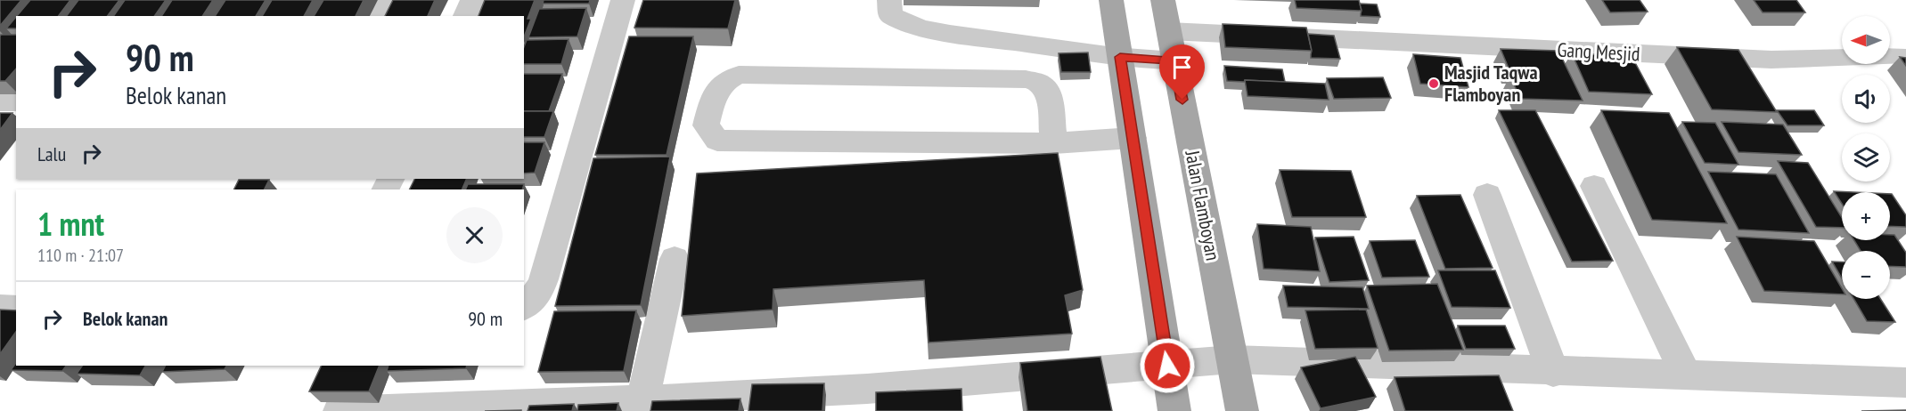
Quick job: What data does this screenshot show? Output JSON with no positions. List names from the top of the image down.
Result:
{
  "streets": {
    "main road": ["Jalan Flamboyan"],
    "street": ["Gang Mesjid"]
  },
  "crossings": [
    ["Gang Mesjid", "Jalan Flamboyan"]
  ],
  "places": ["Masjid Taqwa Flamboyan"],
  "north": "left",
  "page": {
    "map_buttons": ["+", "−"],
    "turn": ["90 m", "Belok kanan"],
    "then": "Lalu",
    "heading": ["1 mnt", "110 m · 21:07"],
    "list": [
      {
        "name": "Belok kanan",
        "value": "90 m"
      }
    ]
  }
}
